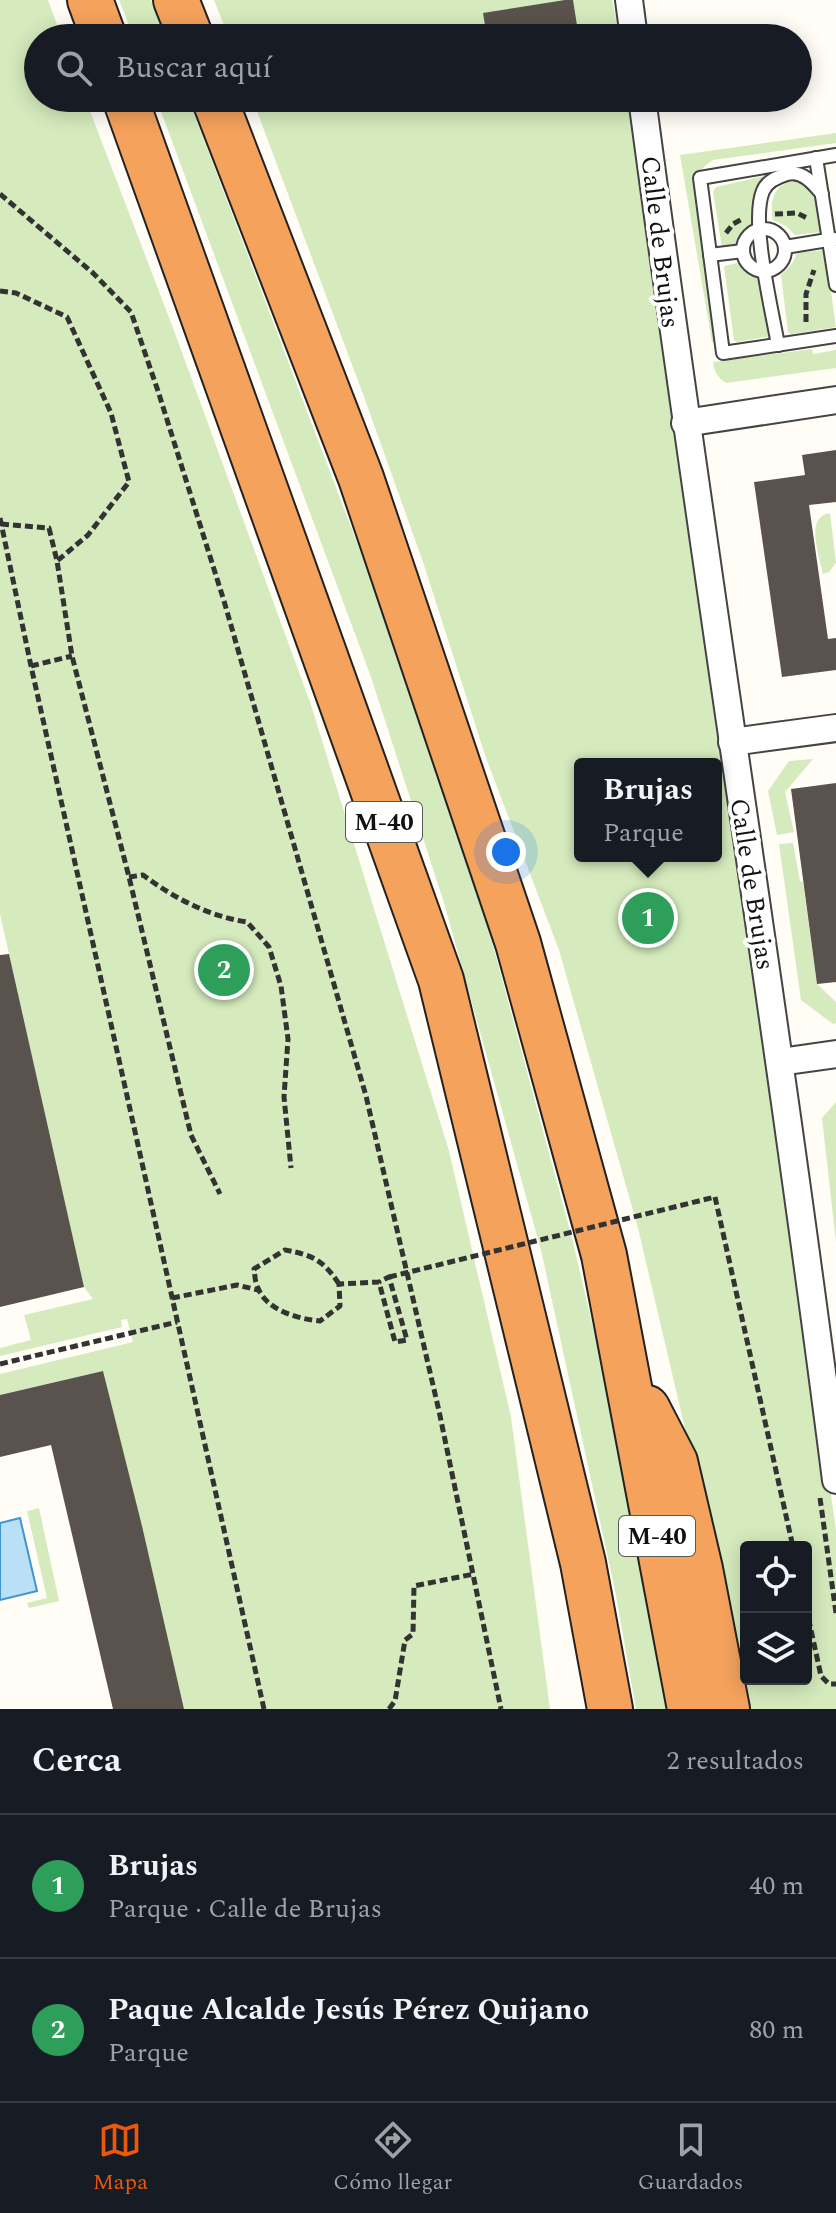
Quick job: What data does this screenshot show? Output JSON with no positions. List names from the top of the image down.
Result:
{
  "streets": {
    "highway": ["M-40"],
    "street": ["Calle de Brujas"]
  },
  "page": {
    "search": "Buscar aquí",
    "popup": ["Brujas", "Parque"],
    "pins": ["1", "2"],
    "heading": ["Cerca", "2 resultados"],
    "list": [
      {
        "mark": "1",
        "name": "Brujas",
        "note": "Parque · Calle de Brujas",
        "value": "40 m"
      },
      {
        "mark": "2",
        "name": "Paque Alcalde Jesús Pérez Quijano",
        "note": "Parque",
        "value": "80 m"
      }
    ],
    "nav": ["Mapa", "Cómo llegar", "Guardados"]
  }
}
